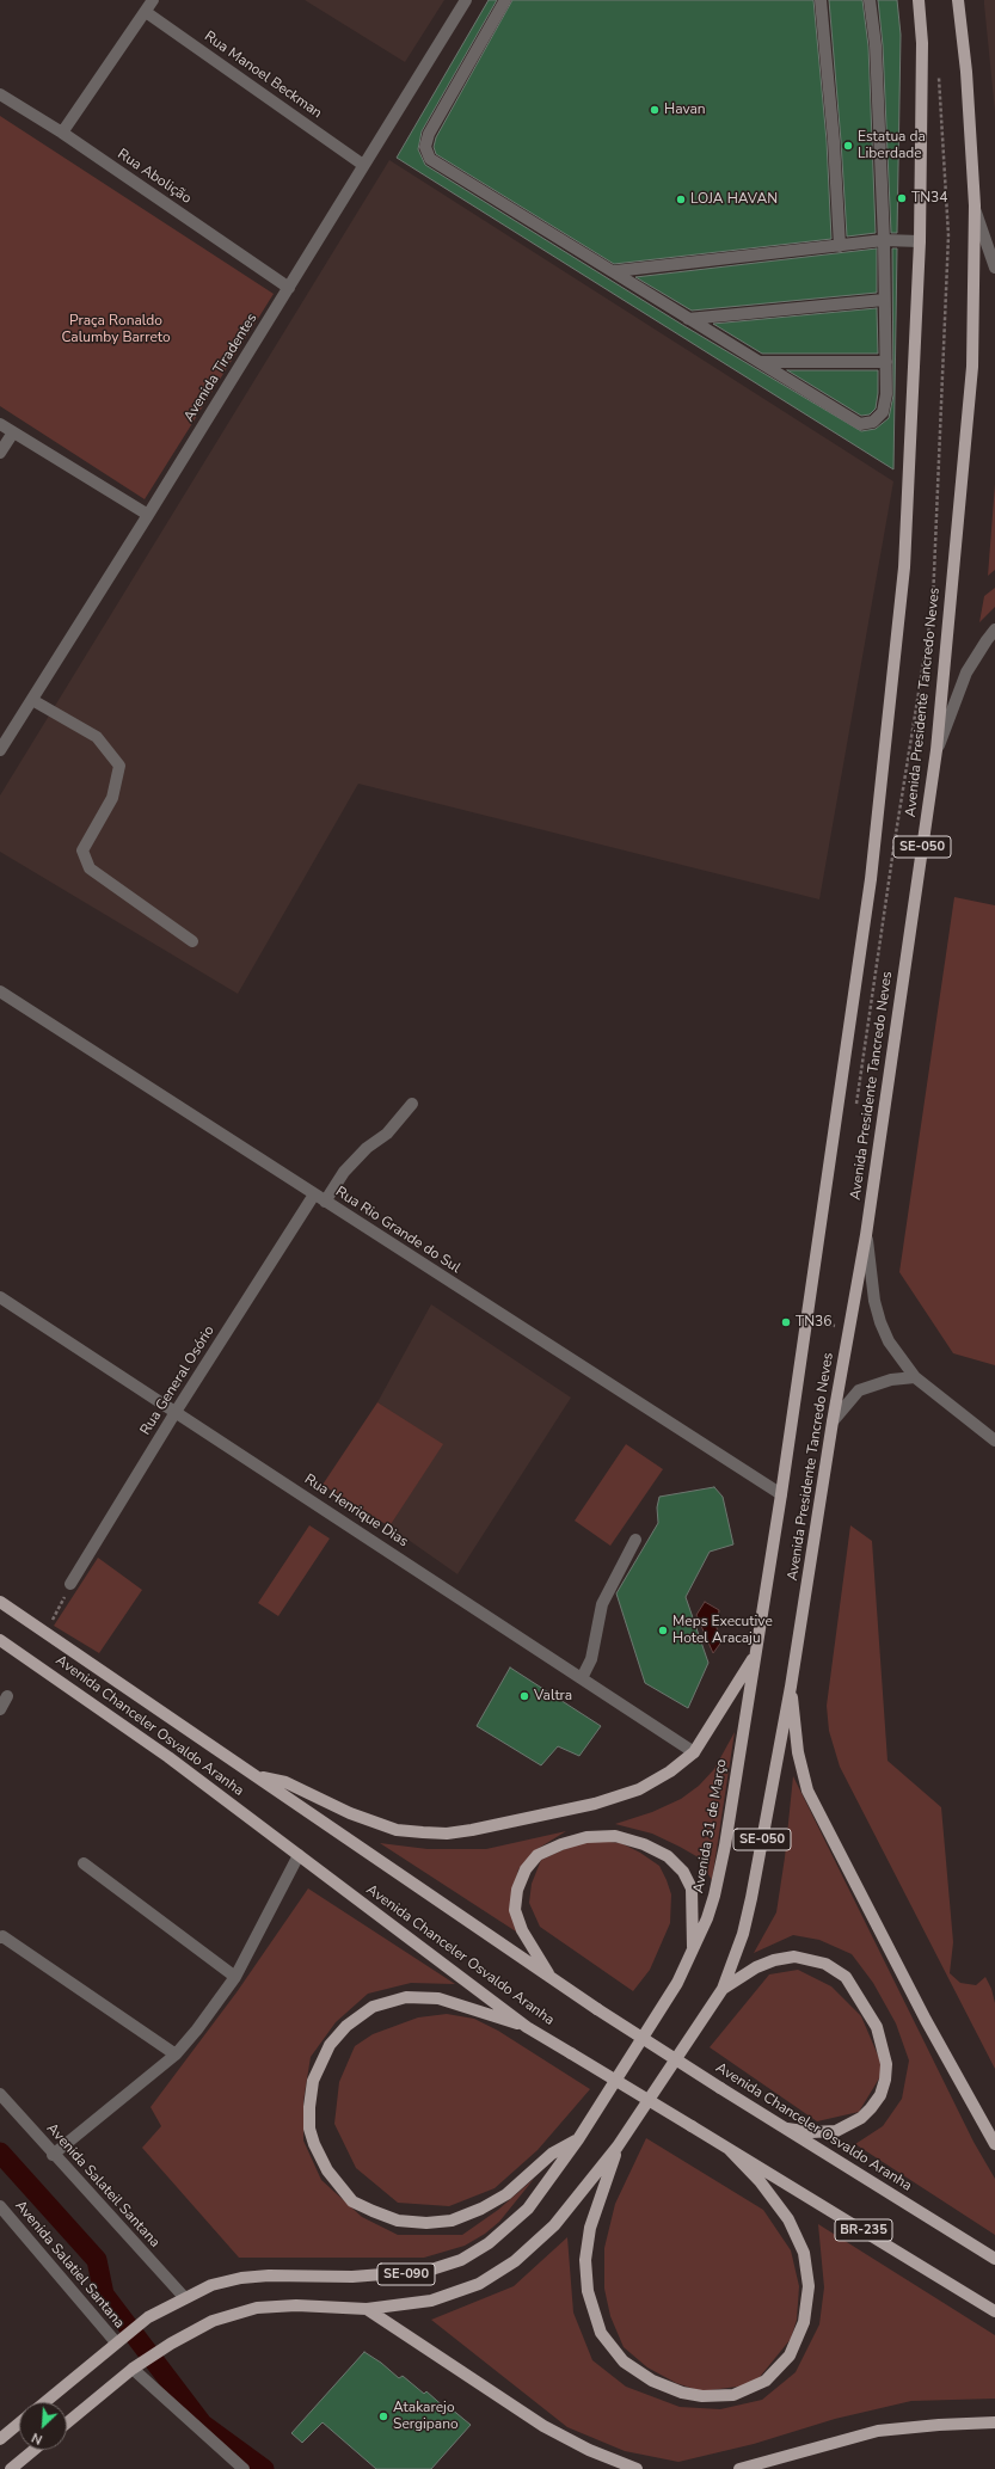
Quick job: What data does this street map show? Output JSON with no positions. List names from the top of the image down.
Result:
{
  "streets": {
    "main road": [
      "Avenida Presidente Tancredo Neves",
      "SE-050",
      "Avenida Chanceler Osvaldo Aranha",
      "Avenida 31 de Março",
      "BR-235",
      "SE-090"
    ],
    "street": [
      "Rua Manoel Beckman",
      "Rua Abolição",
      "Avenida Tiradentes",
      "Rua Rio Grande do Sul",
      "Rua General Osório",
      "Rua Henrique Dias",
      "Avenida Salateil Santana",
      "Avenida Salatiel Santana"
    ]
  },
  "crossings": [
    ["Rua Manoel Beckman", "Avenida Tiradentes"],
    ["Rua Abolição", "Avenida Tiradentes"],
    ["Avenida Presidente Tancredo Neves", "SE-050"],
    ["Avenida Presidente Tancredo Neves", "Rua Rio Grande do Sul"],
    ["Avenida Presidente Tancredo Neves", "Avenida 31 de Março"],
    ["SE-050", "SE-090"],
    ["Rua Rio Grande do Sul", "Rua General Osório"],
    ["Rua General Osório", "Rua Henrique Dias"],
    ["Avenida 31 de Março", "SE-090"],
    ["Avenida Salateil Santana", "SE-090"],
    ["Avenida Salatiel Santana", "SE-090"]
  ],
  "parks": ["Praça Ronaldo Calumby Barreto"],
  "places": [
    "Havan",
    "Estatua da Liberdade",
    "TN34",
    "LOJA HAVAN",
    "TN36",
    "Meps Executive Hotel Aracaju",
    "Valtra",
    "Atakarejo Sergipano"
  ],
  "north": "bottom left"
}
